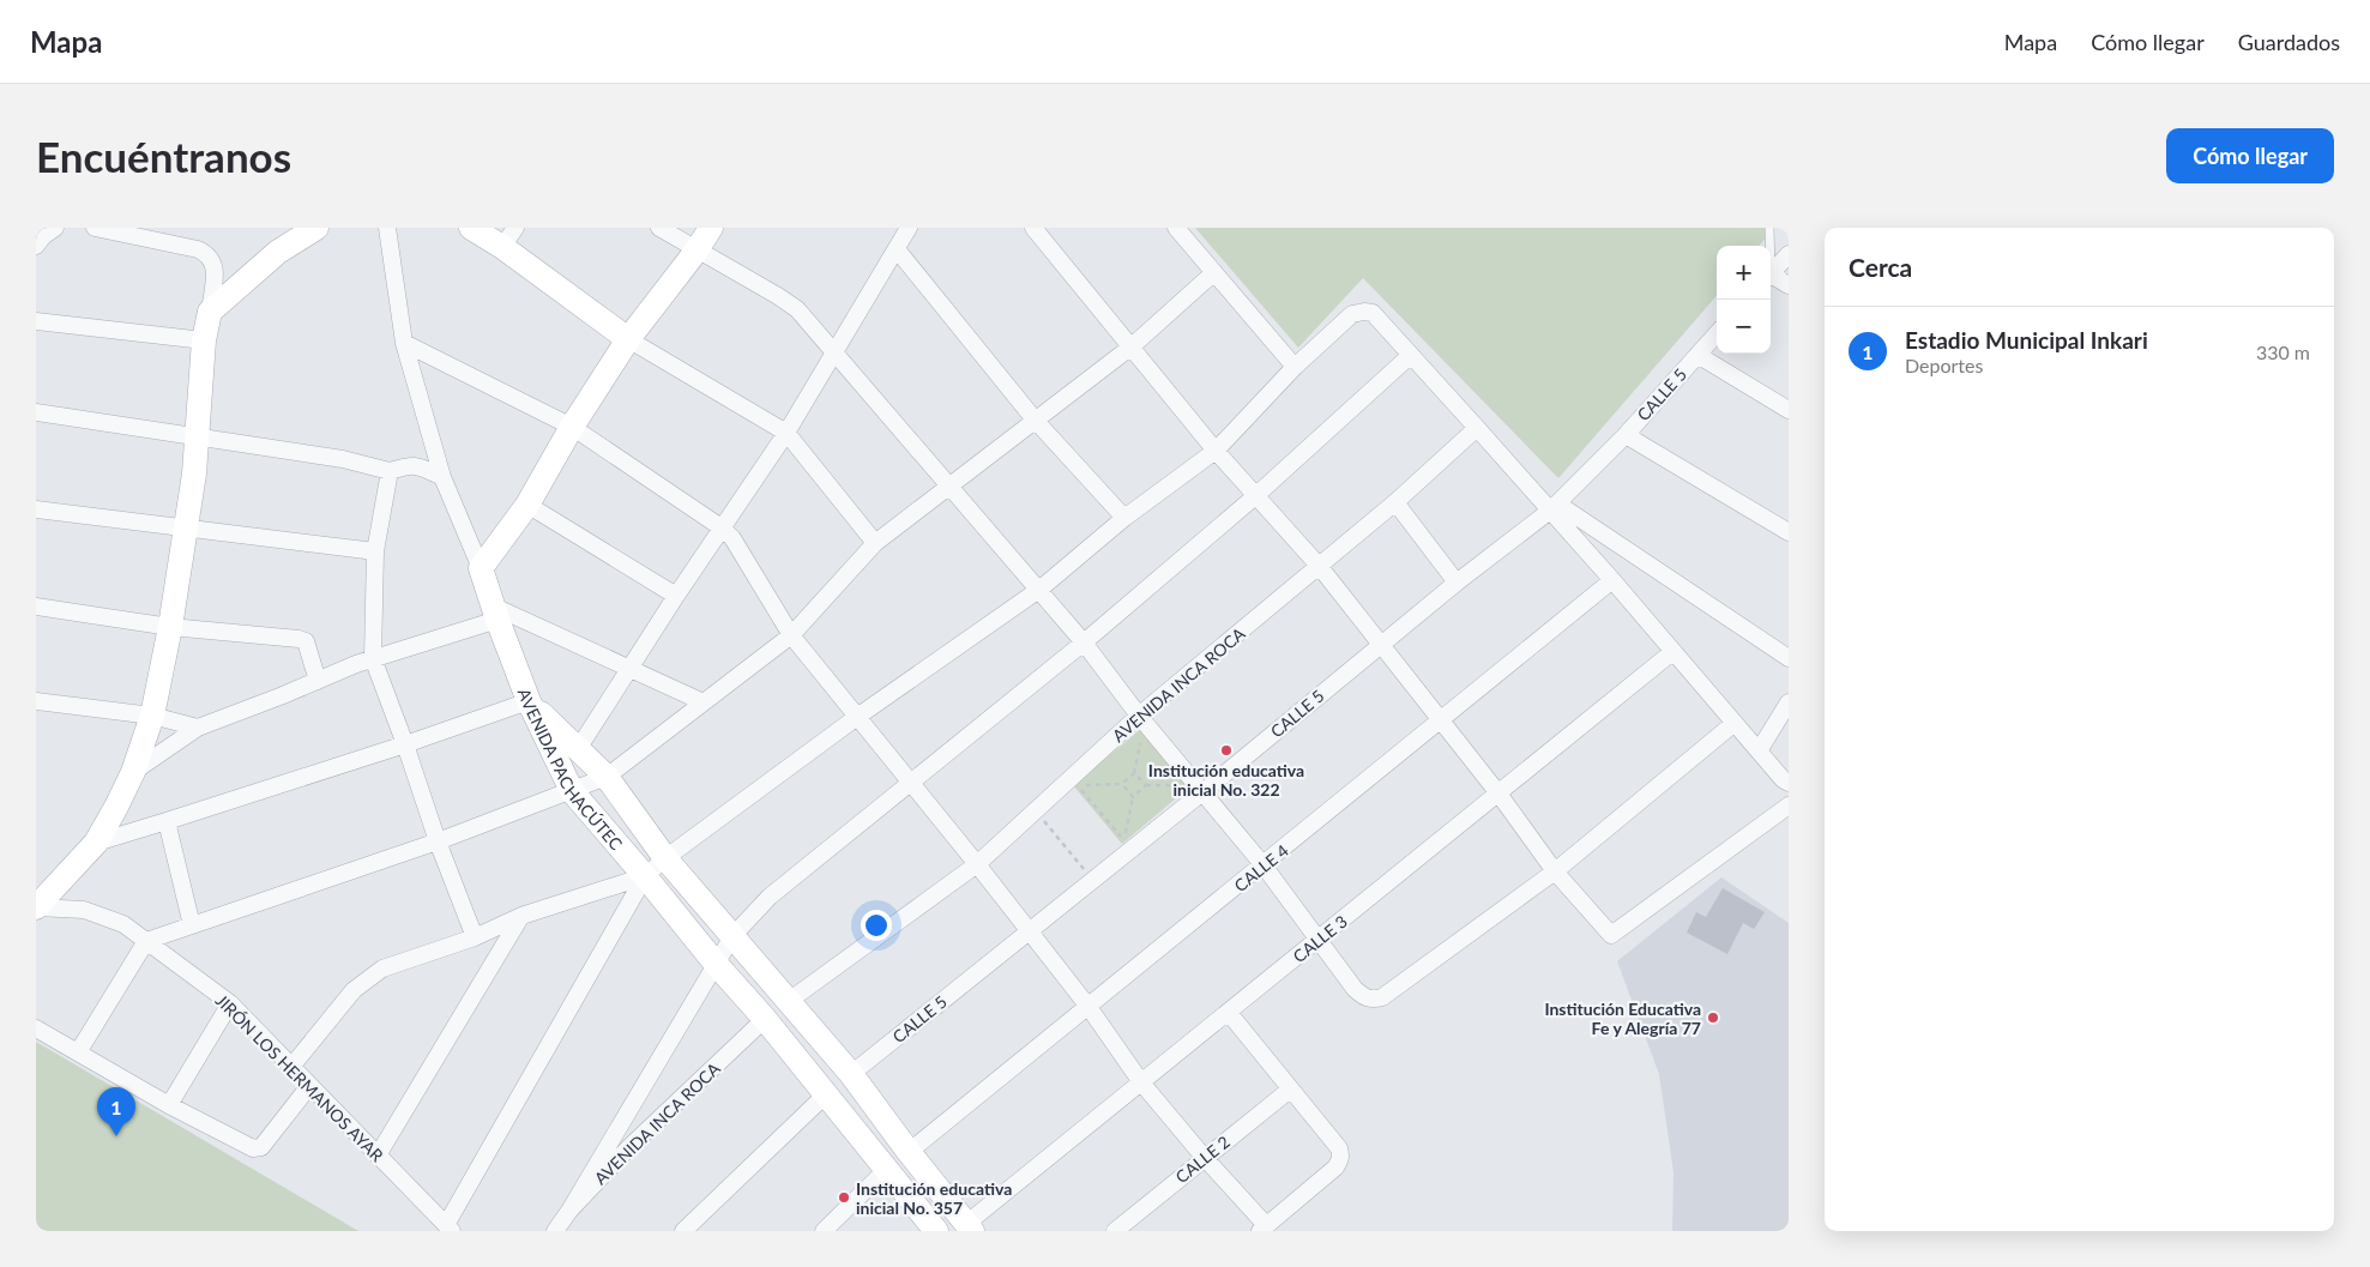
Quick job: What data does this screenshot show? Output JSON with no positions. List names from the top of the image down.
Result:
{
  "streets": {
    "street": [
      "CALLE 5",
      "AVENIDA INCA ROCA",
      "AVENIDA PACHACÚTEC",
      "CALLE 4",
      "CALLE 3",
      "JIRÓN LOS HERMANOS AYAR",
      "CALLE 2"
    ]
  },
  "crossings": [
    ["CALLE 5", "AVENIDA PACHACÚTEC"],
    ["AVENIDA INCA ROCA", "AVENIDA PACHACÚTEC"],
    ["AVENIDA PACHACÚTEC", "CALLE 4"],
    ["AVENIDA PACHACÚTEC", "CALLE 3"]
  ],
  "places": ["Institución educativa inicial No. 322", "Institución Educativa Fe y Alegría 77", "Institución educativa inicial No. 357"],
  "page": {
    "header": "Mapa",
    "nav": ["Mapa", "Cómo llegar", "Guardados"],
    "buttons": "Cómo llegar",
    "title": "Encuéntranos",
    "heading": "Cerca",
    "map_buttons": ["+", "−"],
    "list": [
      {
        "mark": "1",
        "name": "Estadio Municipal Inkari",
        "note": "Deportes",
        "value": "330 m"
      }
    ],
    "pins": "1"
  }
}
